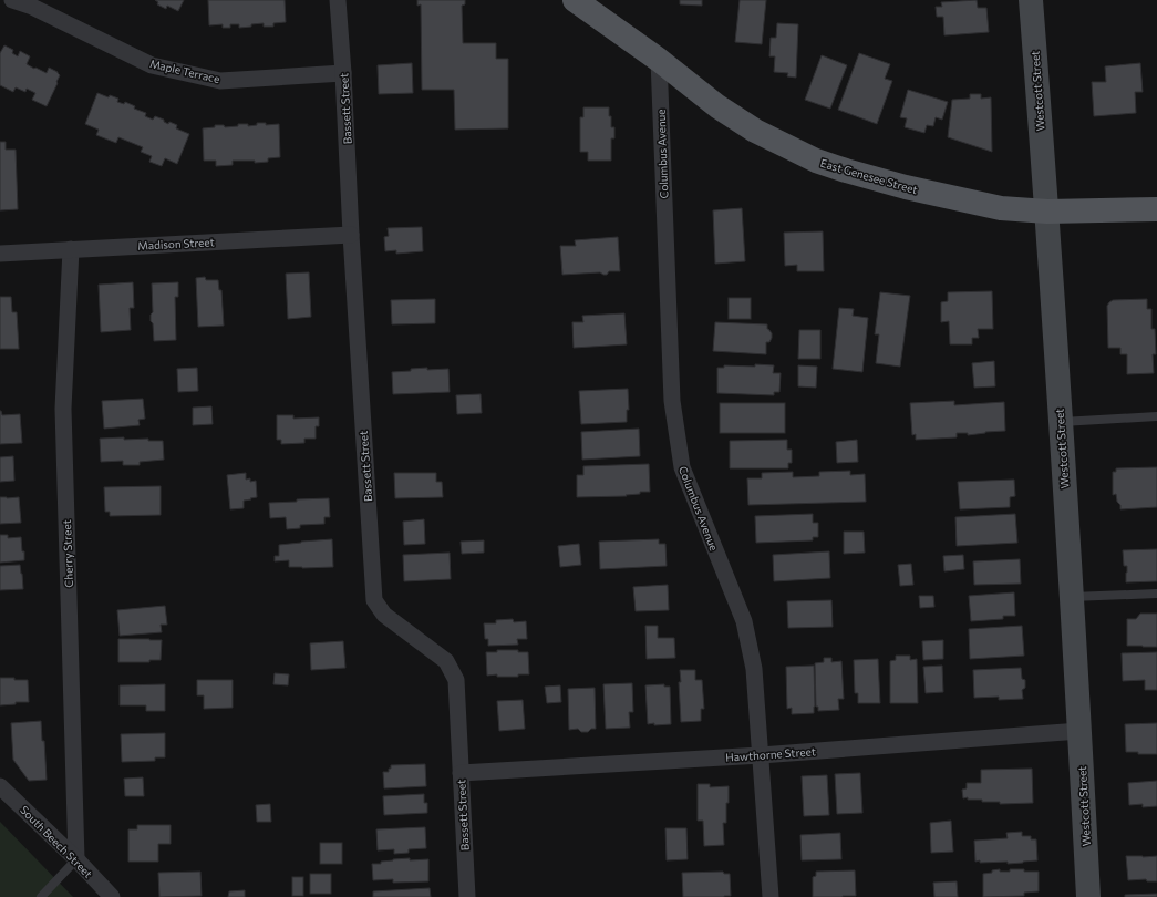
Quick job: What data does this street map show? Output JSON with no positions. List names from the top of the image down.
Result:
{
  "streets": {
    "main road": ["East Genesee Street"],
    "street": [
      "Maple Terrace",
      "Westcott Street",
      "Bassett Street",
      "Columbus Avenue",
      "Madison Street",
      "Cherry Street",
      "Hawthorne Street",
      "South Beech Street"
    ]
  },
  "crossings": [
    ["Maple Terrace", "Bassett Street"],
    ["Westcott Street", "East Genesee Street"],
    ["Westcott Street", "Hawthorne Street"],
    ["Bassett Street", "Madison Street"],
    ["Bassett Street", "Hawthorne Street"],
    ["Columbus Avenue", "East Genesee Street"],
    ["Columbus Avenue", "Hawthorne Street"],
    ["Madison Street", "Cherry Street"],
    ["Cherry Street", "South Beech Street"]
  ]
}
